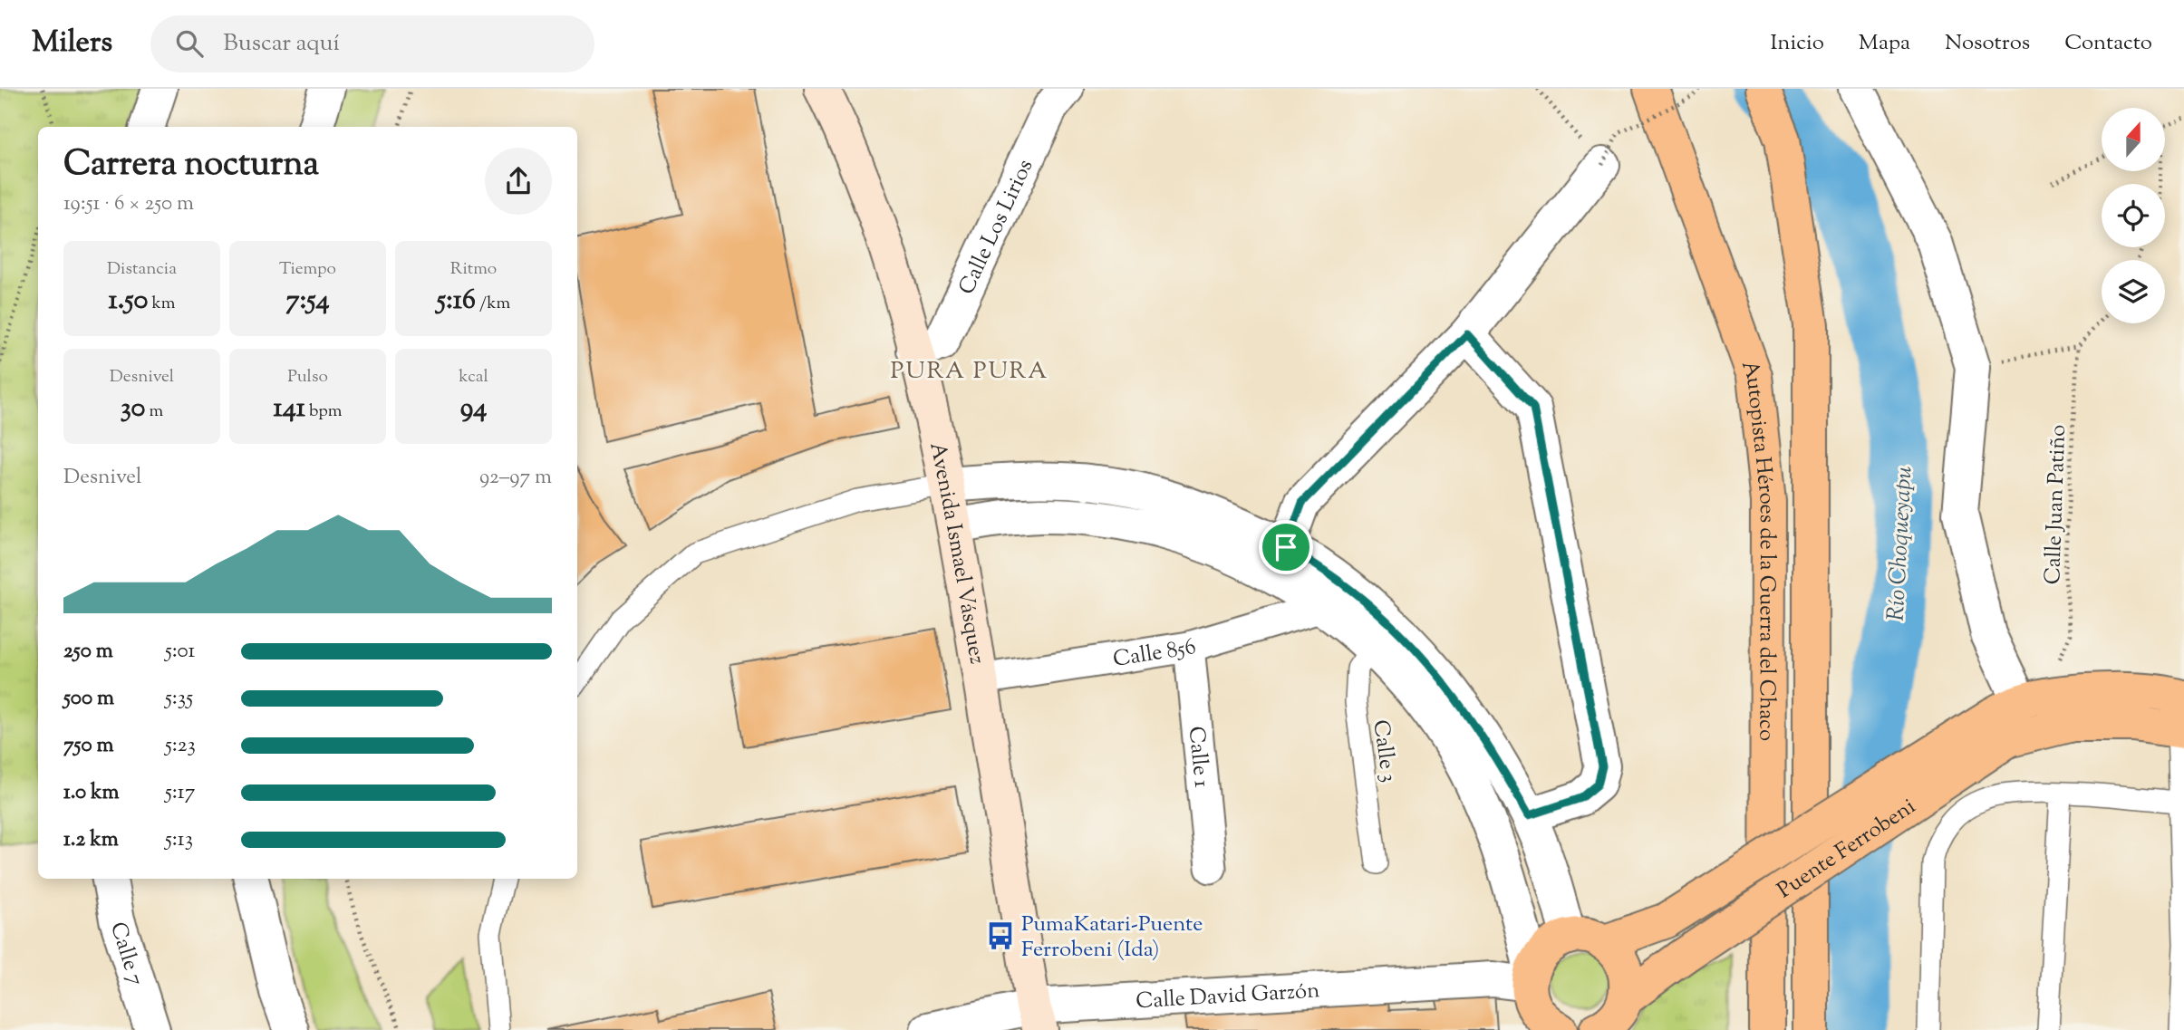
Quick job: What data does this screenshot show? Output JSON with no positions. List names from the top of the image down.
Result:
{
  "streets": {
    "highway": ["Autopista Héroes de la Guerra del Chaco", "Puente Ferrobeni"],
    "main road": ["Avenida Ismael Vásquez"],
    "street": [
      "Calle Los Lirios",
      "Calle 856",
      "Calle 1",
      "Calle 7",
      "Calle David Garzón"
    ],
    "lane": ["Calle 3"],
    "path": ["Calle Juan Patiño"]
  },
  "crossings": [
    ["Calle Los Lirios", "Avenida Ismael Vásquez"],
    ["Avenida Ismael Vásquez", "Calle 856"],
    ["Avenida Ismael Vásquez", "Calle David Garzón"],
    ["Calle 856", "Calle 1"]
  ],
  "districts": ["PURA PURA"],
  "water": ["Río Choqueyapu"],
  "places": {
    "bus stop": ["PumaKatari-Puente Ferrobeni (Ida)"]
  },
  "north": "top",
  "page": {
    "header": "Milers",
    "search": "Buscar aquí",
    "nav": [
      "Inicio",
      "Mapa",
      "Nosotros",
      "Contacto"
    ],
    "heading": ["Carrera nocturna", "19:51 · 6 × 250 m"],
    "stats": [
      ["Distancia", "1.50 km"],
      ["Tiempo", "7:54"],
      ["Ritmo", "5:16 /km"],
      ["Desnivel", "30 m"],
      ["Pulso", "141 bpm"],
      ["kcal", "94"]
    ],
    "chart": ["Desnivel", "92–97 m"],
    "list": [
      {
        "name": "250 m",
        "note": "5:01"
      },
      {
        "name": "500 m",
        "note": "5:35"
      },
      {
        "name": "750 m",
        "note": "5:23"
      },
      {
        "name": "1.0 km",
        "note": "5:17"
      },
      {
        "name": "1.2 km",
        "note": "5:13"
      }
    ]
  }
}
